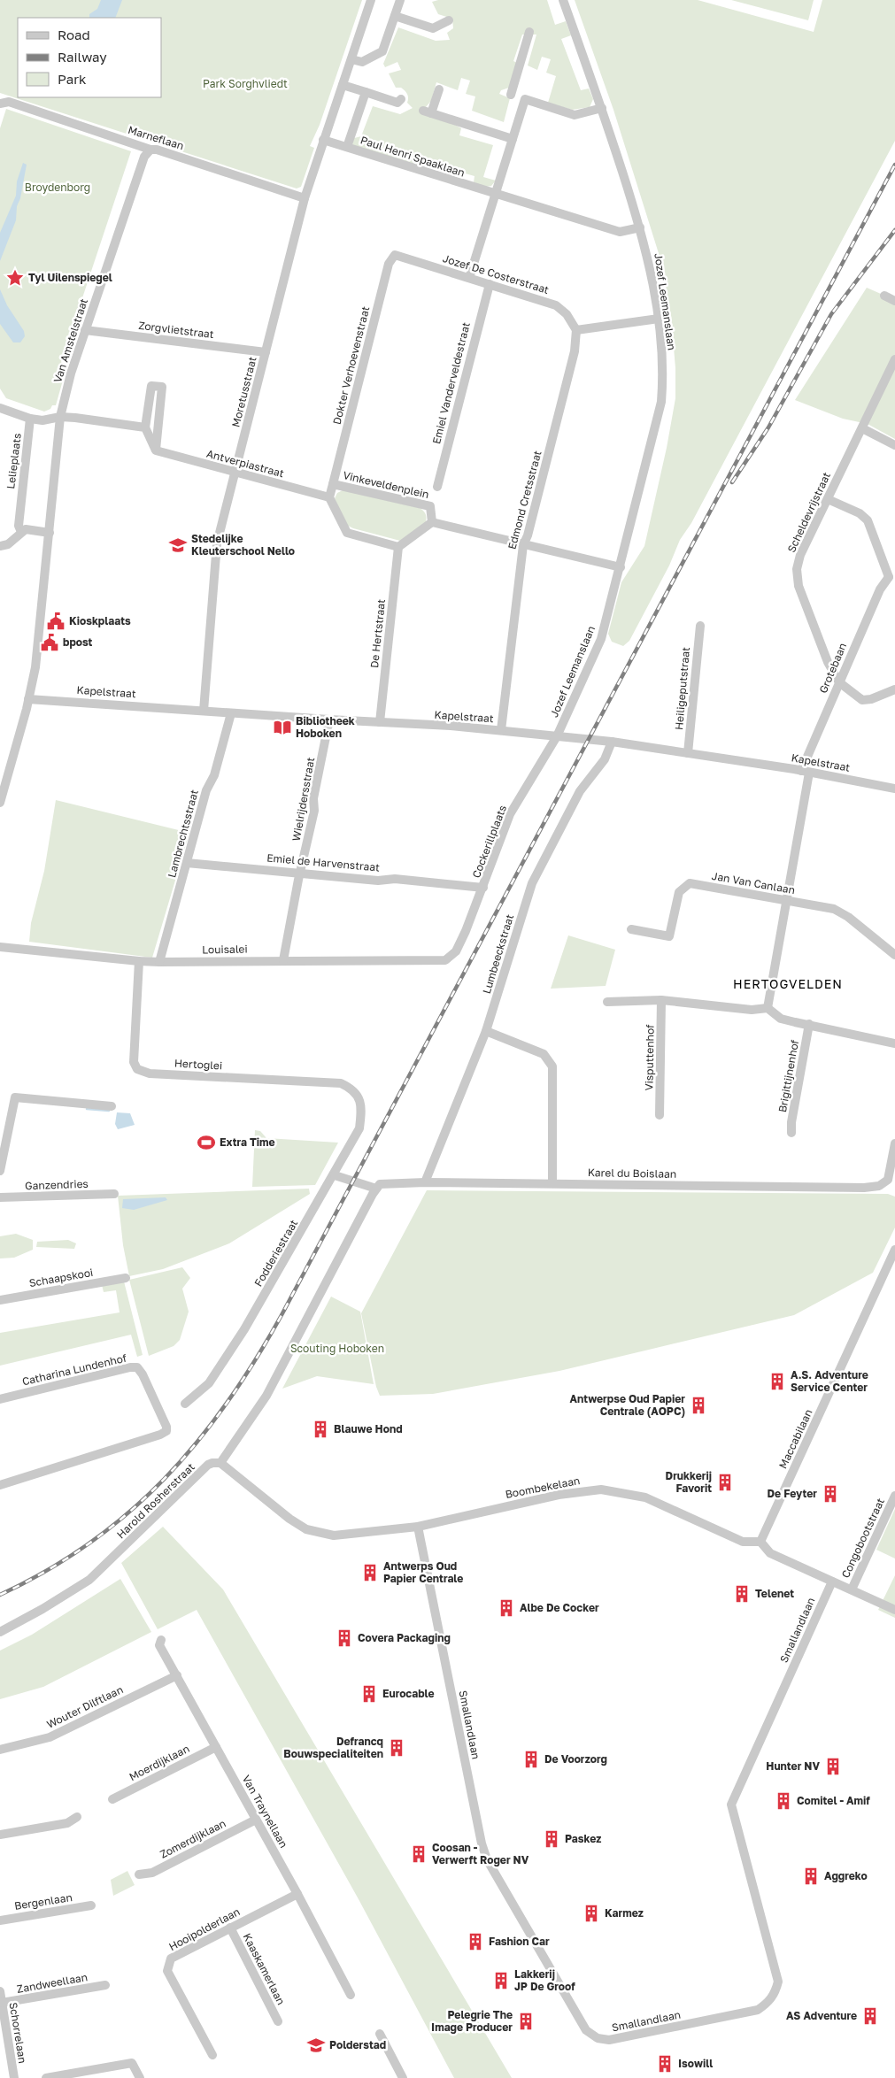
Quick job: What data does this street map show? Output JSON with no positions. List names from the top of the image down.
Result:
{
  "streets": {
    "street": [
      "Marneflaan",
      "Paul Henri Spaaklaan",
      "Jozef De Costerstraat",
      "Jozef Leemanslaan",
      "Zorgvlietstraat",
      "Van Amstelstraat",
      "Dokter Verhoevenstraat",
      "Emiel Vanderveldestraat",
      "Moretusstraat",
      "Lelieplaats",
      "Antverpiastraat",
      "Vinkeveldenplein",
      "Edmond Cretsstraat",
      "Scheldevrijstraat",
      "De Hertstraat",
      "Grotebaan",
      "Heiligeputstraat",
      "Kapelstraat",
      "Wielrijdersstraat",
      "Lambrechtsstraat",
      "Cockerillplaats",
      "Emiel de Harvenstraat",
      "Jan Van Canlaan",
      "Louisalei",
      "Lumbeeckstraat",
      "Visputtenhof",
      "Hertoglei",
      "Brigittijnenhof",
      "Karel du Boislaan",
      "Ganzendries",
      "Fodderiestraat",
      "Schaapskooi",
      "Catharina Lundenhof",
      "Maccabilaan",
      "Boombekelaan",
      "Harold Rosherstraat",
      "Congobootstraat",
      "Smallandlaan",
      "Wouter Dilftlaan",
      "Moerdijklaan",
      "Van Traynellaan",
      "Zomerdijklaan",
      "Bergenlaan",
      "Hooipolderlaan",
      "Kaaskamerlaan",
      "Zandweellaan",
      "Schorrelaan"
    ]
  },
  "crossings": [
    ["Marneflaan", "Van Amstelstraat"],
    ["Marneflaan", "Moretusstraat"],
    ["Paul Henri Spaaklaan", "Jozef Leemanslaan"],
    ["Paul Henri Spaaklaan", "Moretusstraat"],
    ["Jozef De Costerstraat", "Dokter Verhoevenstraat"],
    ["Jozef De Costerstraat", "Emiel Vanderveldestraat"],
    ["Jozef De Costerstraat", "Edmond Cretsstraat"],
    ["Jozef Leemanslaan", "Kapelstraat"],
    ["Jozef Leemanslaan", "Cockerillplaats"],
    ["Zorgvlietstraat", "Van Amstelstraat"],
    ["Zorgvlietstraat", "Moretusstraat"],
    ["Dokter Verhoevenstraat", "Vinkeveldenplein"],
    ["Moretusstraat", "Antverpiastraat"],
    ["Moretusstraat", "Kapelstraat"],
    ["Antverpiastraat", "Vinkeveldenplein"],
    ["Edmond Cretsstraat", "Kapelstraat"],
    ["Scheldevrijstraat", "Grotebaan"],
    ["De Hertstraat", "Kapelstraat"],
    ["Grotebaan", "Kapelstraat"],
    ["Grotebaan", "Jan Van Canlaan"],
    ["Heiligeputstraat", "Kapelstraat"],
    ["Kapelstraat", "Wielrijdersstraat"],
    ["Kapelstraat", "Lambrechtsstraat"],
    ["Kapelstraat", "Cockerillplaats"],
    ["Kapelstraat", "Lumbeeckstraat"],
    ["Wielrijdersstraat", "Emiel de Harvenstraat"],
    ["Wielrijdersstraat", "Louisalei"],
    ["Lambrechtsstraat", "Emiel de Harvenstraat"],
    ["Lambrechtsstraat", "Louisalei"],
    ["Cockerillplaats", "Emiel de Harvenstraat"],
    ["Cockerillplaats", "Louisalei"],
    ["Louisalei", "Hertoglei"],
    ["Lumbeeckstraat", "Karel du Boislaan"],
    ["Hertoglei", "Fodderiestraat"],
    ["Maccabilaan", "Boombekelaan"],
    ["Boombekelaan", "Harold Rosherstraat"],
    ["Boombekelaan", "Smallandlaan"],
    ["Wouter Dilftlaan", "Van Traynellaan"],
    ["Moerdijklaan", "Van Traynellaan"],
    ["Van Traynellaan", "Zomerdijklaan"],
    ["Van Traynellaan", "Hooipolderlaan"],
    ["Hooipolderlaan", "Kaaskamerlaan"],
    ["Zandweellaan", "Schorrelaan"]
  ],
  "districts": ["HERTOGVELDEN"],
  "parks": ["Park Sorghvliedt", "Broydenborg", "Scouting Hoboken"],
  "places": {
    "place": ["Tyl Uilenspiegel"],
    "school or university": ["Stedelijke Kleuterschool Nello", "Polderstad"],
    "public building": ["Kioskplaats", "bpost"],
    "library": ["Bibliotheek Hoboken"],
    "sports": ["Extra Time"],
    "building": [
      "A.S. Adventure Service Center",
      "Antwerpse Oud Papier Centrale (AOPC)",
      "Blauwe Hond",
      "Drukkerij Favorit",
      "De Feyter",
      "Antwerps Oud Papier Centrale",
      "Telenet",
      "Albe De Cocker",
      "Covera Packaging",
      "Eurocable",
      "Defrancq Bouwspecialiteiten",
      "De Voorzorg",
      "Hunter NV",
      "Comitel - Amif",
      "Paskez",
      "Coosan - Verwerft Roger NV",
      "Aggreko",
      "Karmez",
      "Fashion Car",
      "Lakkerij JP De Groof",
      "AS Adventure",
      "Pelegrie The Image Producer",
      "Isowill"
    ]
  },
  "legend": ["Road", "Railway", "Park"]
}
